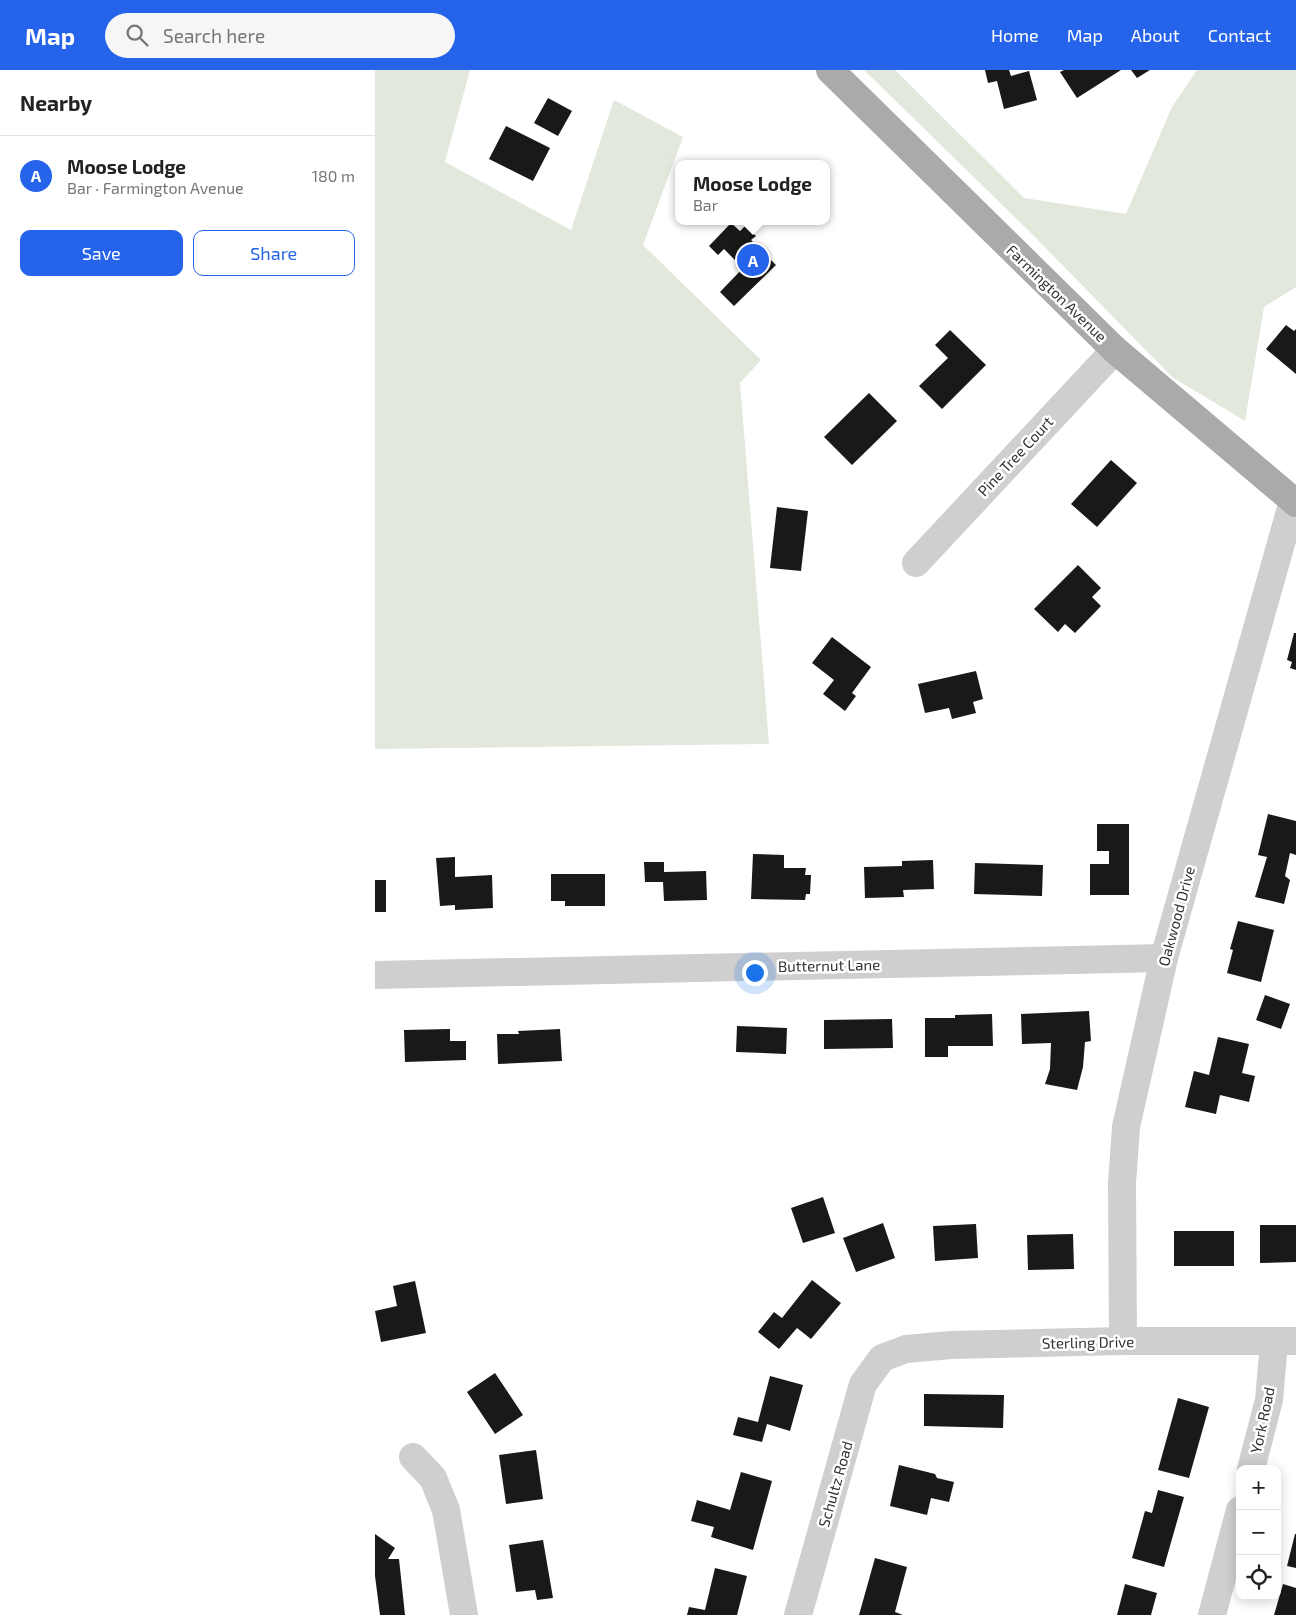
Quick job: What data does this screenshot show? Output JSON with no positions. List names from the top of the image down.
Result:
{
  "streets": {
    "main road": ["Farmington Avenue"],
    "street": [
      "Pine Tree Court",
      "Oakwood Drive",
      "Butternut Lane",
      "Sterling Drive",
      "York Road",
      "Schultz Road"
    ]
  },
  "crossings": [
    ["Farmington Avenue", "Pine Tree Court"],
    ["Farmington Avenue", "Oakwood Drive"],
    ["Oakwood Drive", "Butternut Lane"],
    ["Oakwood Drive", "Sterling Drive"],
    ["Sterling Drive", "York Road"],
    ["Sterling Drive", "Schultz Road"]
  ],
  "page": {
    "header": "Map",
    "search": "Search here",
    "nav": [
      "Home",
      "Map",
      "About",
      "Contact"
    ],
    "heading": "Nearby",
    "list": [
      {
        "mark": "A",
        "name": "Moose Lodge",
        "note": "Bar · Farmington Avenue",
        "value": "180 m"
      }
    ],
    "popup": ["Moose Lodge", "Bar"],
    "buttons": ["Save", "Share"],
    "pins": "A",
    "map_buttons": ["+", "−"]
  }
}
